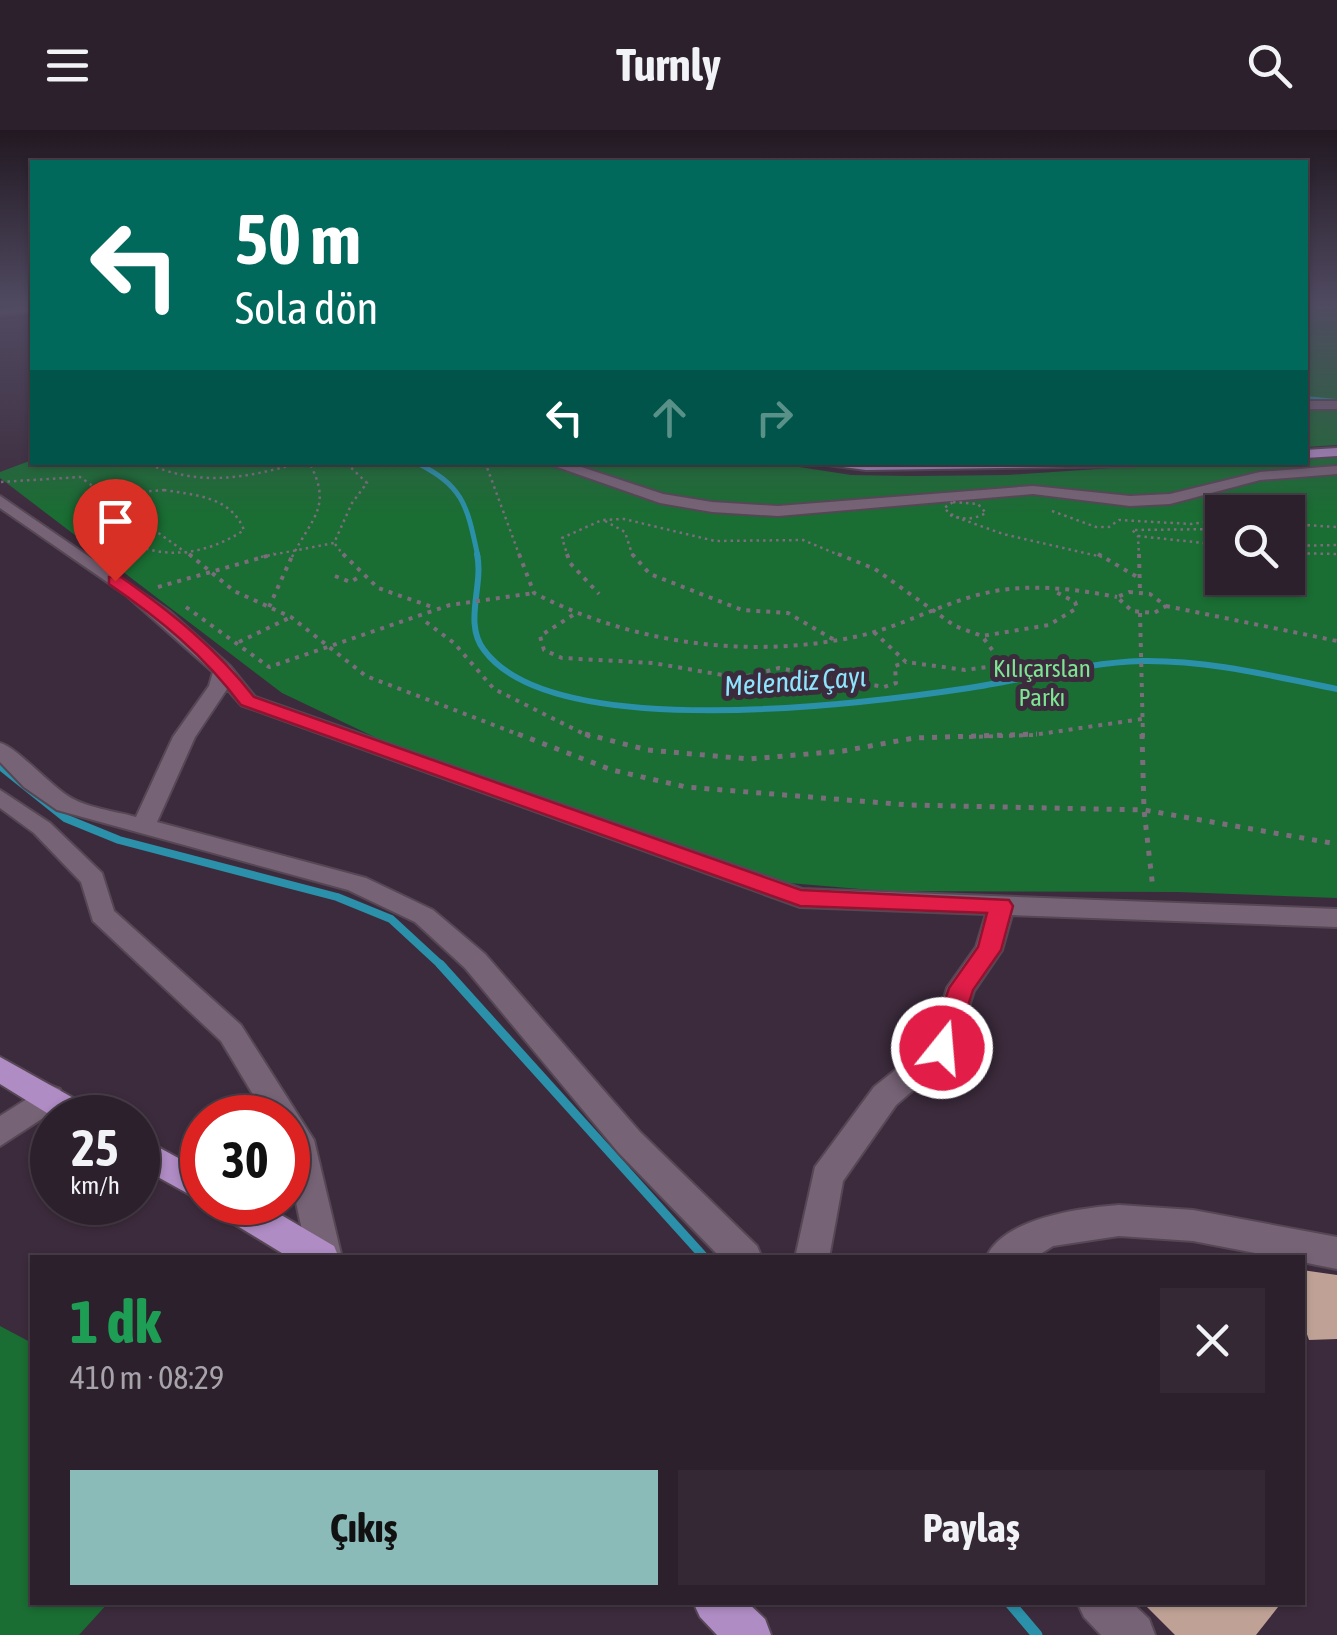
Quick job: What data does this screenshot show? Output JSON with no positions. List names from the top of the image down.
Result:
{
  "water": ["Melendiz Çayı"],
  "parks": ["Kılıçarslan Parkı"],
  "page": {
    "header": "Turnly",
    "turn": ["50 m", "Sola dön"],
    "speed": "25 km/h",
    "limit": "30",
    "heading": ["1 dk", "410 m · 08:29"],
    "buttons": ["Çıkış", "Paylaş"]
  }
}
